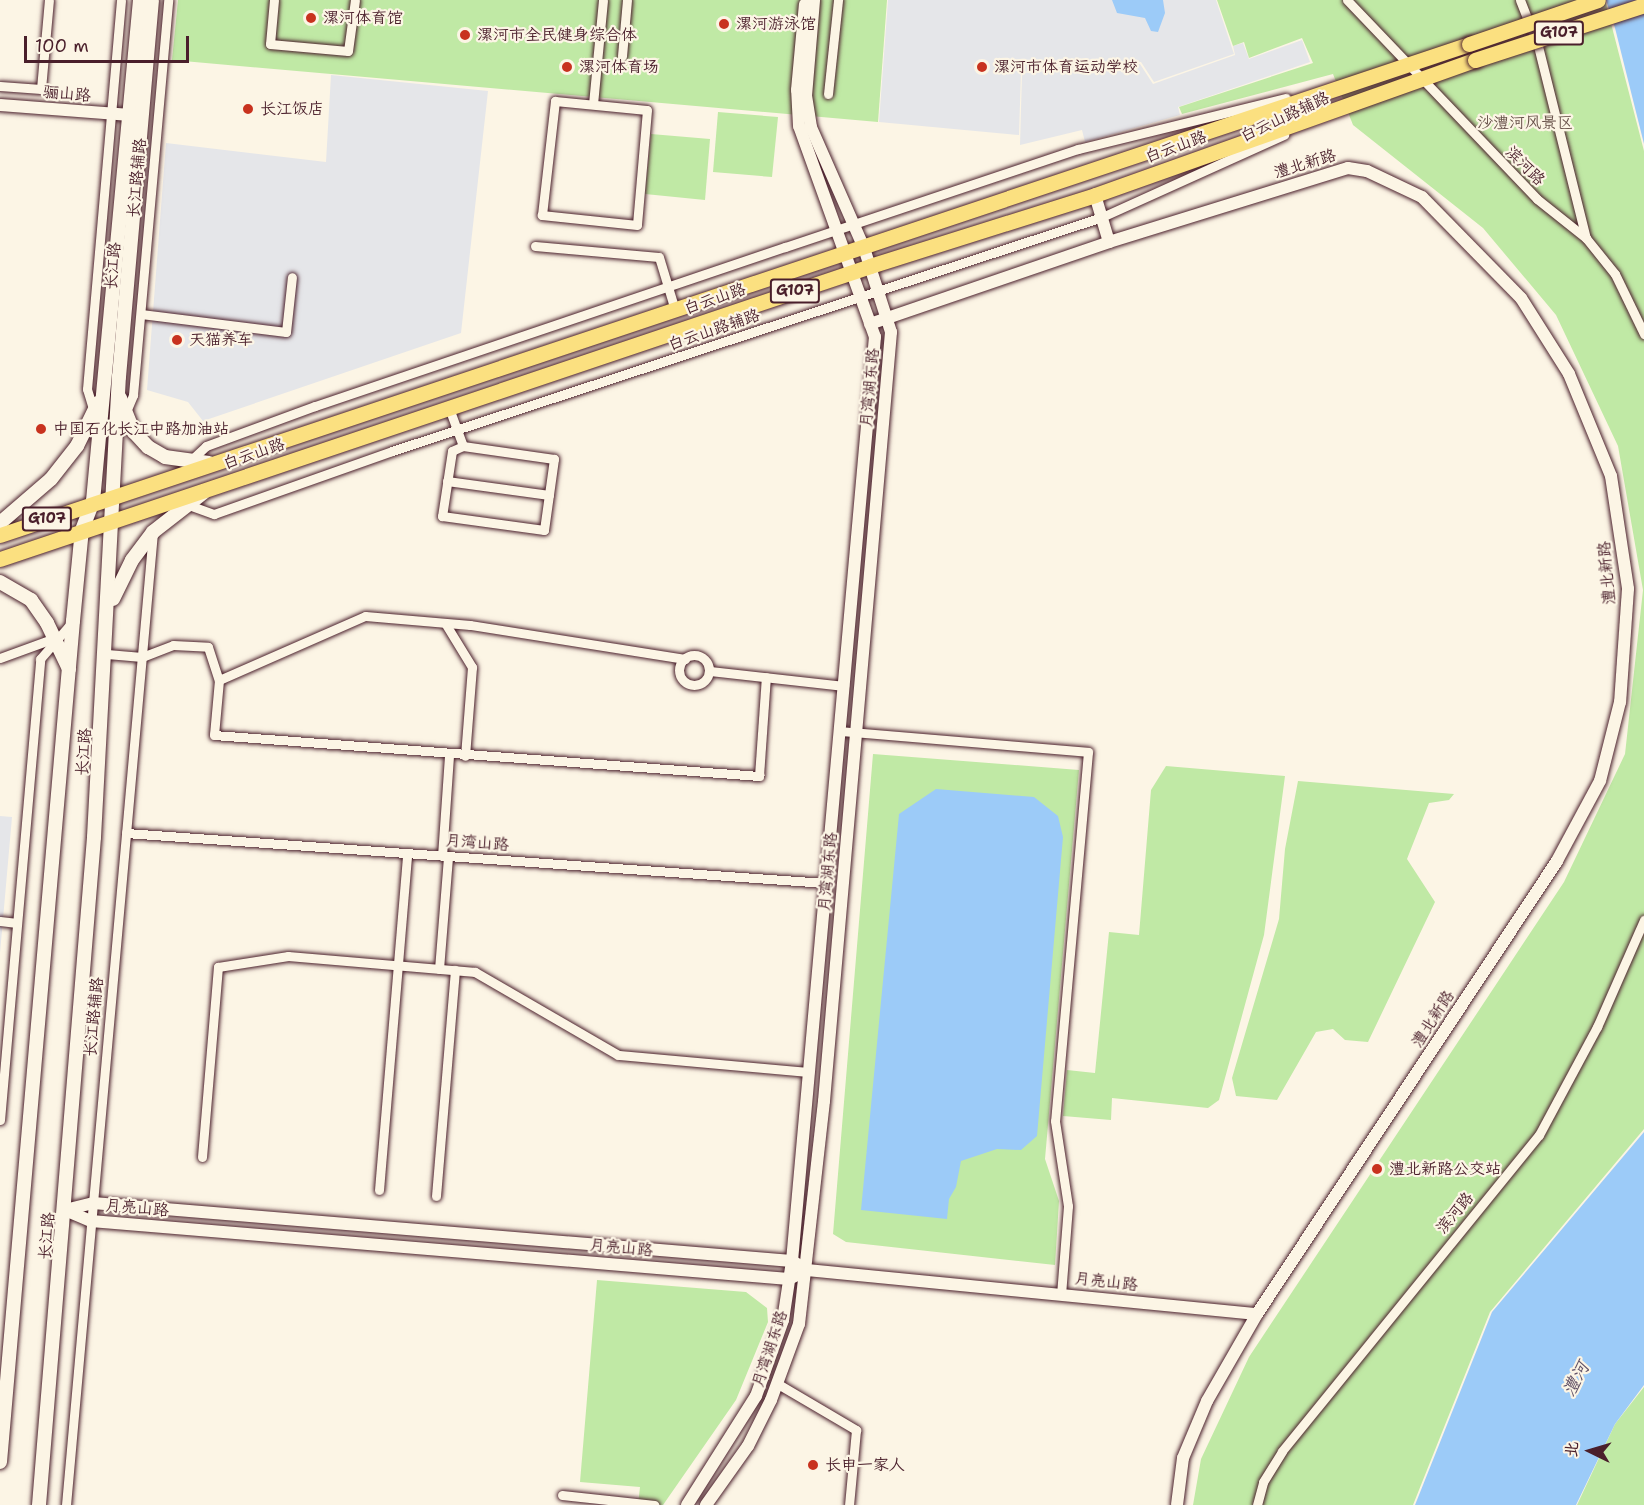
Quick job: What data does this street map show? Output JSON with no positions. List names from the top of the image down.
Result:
{
  "streets": {
    "highway": ["G107", "白云山路"],
    "main road": ["长江路"],
    "street": [
      "骊山路",
      "白云山路辅路",
      "澧北新路",
      "滨河路",
      "长江路辅路",
      "月湾湖东路",
      "月湾山路",
      "月亮山路"
    ]
  },
  "crossings": [
    ["骊山路", "长江路辅路"],
    ["骊山路", "长江路"],
    ["白云山路辅路", "白云山路"],
    ["白云山路辅路", "月湾湖东路"],
    ["白云山路", "滨河路"],
    ["白云山路", "长江路"],
    ["白云山路", "月湾湖东路"],
    ["澧北新路", "月湾湖东路"],
    ["澧北新路", "月亮山路"],
    ["长江路辅路", "长江路"],
    ["长江路辅路", "月湾山路"],
    ["长江路辅路", "月亮山路"],
    ["长江路", "月亮山路"],
    ["月湾湖东路", "月湾山路"],
    ["月湾湖东路", "月亮山路"]
  ],
  "water": ["澧河"],
  "parks": ["沙澧河风景区"],
  "places": [
    "漯河体育馆",
    "漯河游泳馆",
    "漯河市全民健身综合体",
    "漯河体育场",
    "漯河市体育运动学校",
    "长江饭店",
    "天猫养车",
    "中国石化长江中路加油站",
    "澧北新路公交站",
    "长申一家人"
  ],
  "scale_bar": "100 m",
  "north": "left"
}
